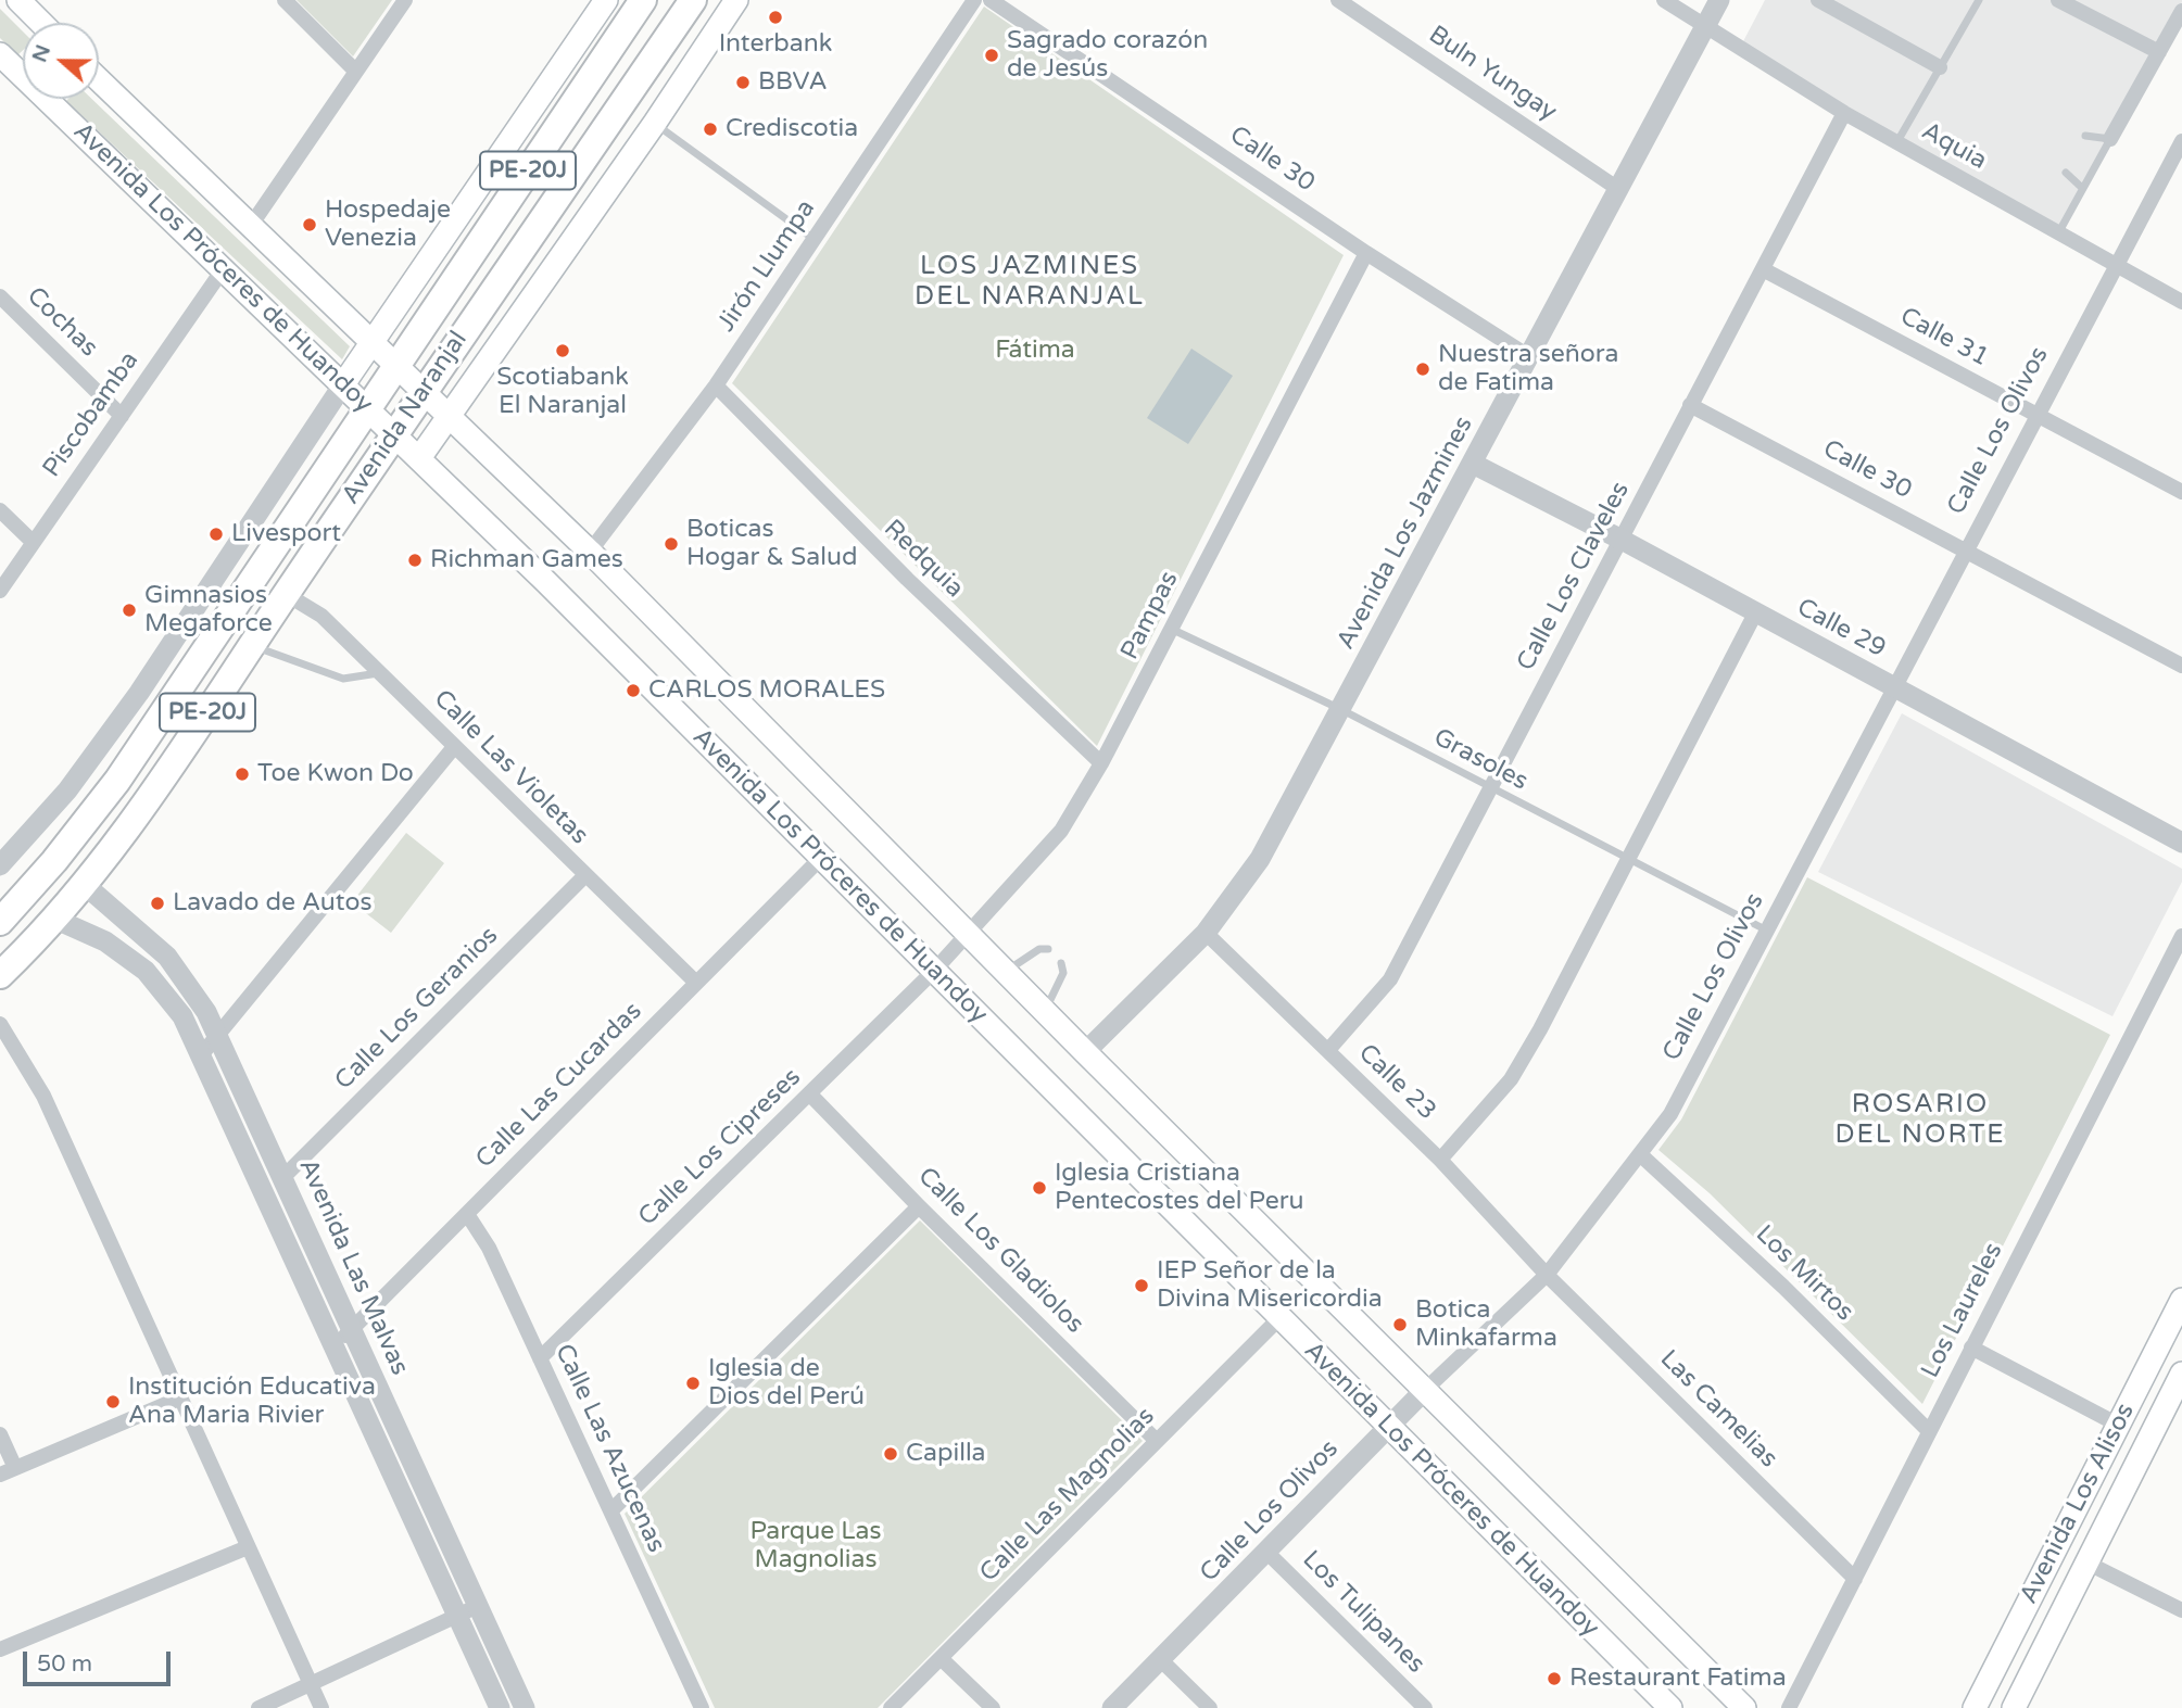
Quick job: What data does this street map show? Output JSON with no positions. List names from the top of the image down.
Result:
{
  "streets": {
    "highway": ["PE-20J", "Avenida Naranjal"],
    "main road": ["Avenida Los Próceres de Huandoy", "Avenida Los Alisos"],
    "street": [
      "Buln Yungay",
      "Aquia",
      "Calle 30",
      "Jirón Llumpa",
      "Cochas",
      "Calle 31",
      "Piscobamba",
      "Calle Los Olivos",
      "Avenida Los Jazmines",
      "Redquia",
      "Calle Los Claveles",
      "Pampas",
      "Calle 29",
      "Calle Las Violetas",
      "Calle Los Geranios",
      "Calle 23",
      "Calle Las Cucardas",
      "Calle Los Cipreses",
      "Calle Los Gladiolos",
      "Avenida Las Malvas",
      "Los Mirtos",
      "Los Laureles",
      "Las Camelias",
      "Calle Las Azucenas",
      "Calle Las Magnolias",
      "Los Tulipanes"
    ],
    "lane": ["Grasoles"]
  },
  "crossings": [
    ["Buln Yungay", "Avenida Los Jazmines"],
    ["Aquia", "Calle Los Olivos"],
    ["Aquia", "Avenida Los Jazmines"],
    ["Aquia", "Calle Los Claveles"],
    ["Calle 30", "Calle Los Olivos"],
    ["Calle 30", "Avenida Los Jazmines"],
    ["Calle 30", "Calle Los Claveles"],
    ["Calle 30", "Pampas"],
    ["Jirón Llumpa", "Avenida Los Próceres de Huandoy"],
    ["Jirón Llumpa", "Redquia"],
    ["Avenida Los Próceres de Huandoy", "Piscobamba"],
    ["Avenida Los Próceres de Huandoy", "Avenida Naranjal"],
    ["Avenida Los Próceres de Huandoy", "Calle Los Olivos"],
    ["Avenida Los Próceres de Huandoy", "Avenida Los Jazmines"],
    ["Avenida Los Próceres de Huandoy", "Pampas"],
    ["Avenida Los Próceres de Huandoy", "Calle Las Cucardas"],
    ["Avenida Los Próceres de Huandoy", "Calle Los Cipreses"],
    ["Avenida Los Próceres de Huandoy", "Calle Las Magnolias"],
    ["Cochas", "Piscobamba"],
    ["Calle 31", "Calle Los Olivos"],
    ["Calle 31", "Calle Los Claveles"],
    ["Avenida Naranjal", "Calle Las Violetas"],
    ["Avenida Naranjal", "Avenida Las Malvas"],
    ["Calle Los Olivos", "Calle 29"],
    ["Calle Los Olivos", "Grasoles"],
    ["Calle Los Olivos", "Calle 23"],
    ["Calle Los Olivos", "Los Mirtos"],
    ["Calle Los Olivos", "Las Camelias"],
    ["Calle Los Olivos", "Los Tulipanes"],
    ["Avenida Los Jazmines", "Calle 29"],
    ["Avenida Los Jazmines", "Grasoles"],
    ["Avenida Los Jazmines", "Calle 23"],
    ["Redquia", "Pampas"],
    ["Calle Los Claveles", "Calle 29"],
    ["Calle Los Claveles", "Grasoles"],
    ["Calle Los Claveles", "Calle 23"],
    ["Pampas", "Grasoles"],
    ["Pampas", "Calle Los Cipreses"],
    ["Calle Las Violetas", "Calle Los Geranios"],
    ["Calle Las Violetas", "Calle Las Cucardas"],
    ["Calle Los Geranios", "Avenida Las Malvas"],
    ["Calle 23", "Las Camelias"],
    ["Calle Las Cucardas", "Avenida Las Malvas"],
    ["Calle Las Cucardas", "Calle Las Azucenas"],
    ["Calle Los Cipreses", "Calle Los Gladiolos"],
    ["Calle Los Cipreses", "Calle Las Azucenas"],
    ["Calle Los Gladiolos", "Calle Las Magnolias"],
    ["Los Mirtos", "Los Laureles"],
    ["Los Laureles", "Las Camelias"]
  ],
  "districts": ["LOS JAZMINES DEL NARANJAL", "ROSARIO DEL NORTE"],
  "parks": ["Fátima", "Parque Las Magnolias"],
  "places": [
    "Interbank",
    "Sagrado corazón de Jesús",
    "BBVA",
    "Crediscotia",
    "Hospedaje Venezia",
    "Scotiabank El Naranjal",
    "Nuestra señora de Fatima",
    "Livesport",
    "Boticas Hogar & Salud",
    "Richman Games",
    "Gimnasios Megaforce",
    "CARLOS MORALES",
    "Toe Kwon Do",
    "Lavado de Autos",
    "Iglesia Cristiana Pentecostes del Peru",
    "IEP Señor de la Divina Misericordia",
    "Botica Minkafarma",
    "Iglesia de Dios del Perú",
    "Institución Educativa Ana Maria Rivier",
    "Capilla",
    "Restaurant Fatima"
  ],
  "scale_bar": "50 m",
  "north": "left"
}
